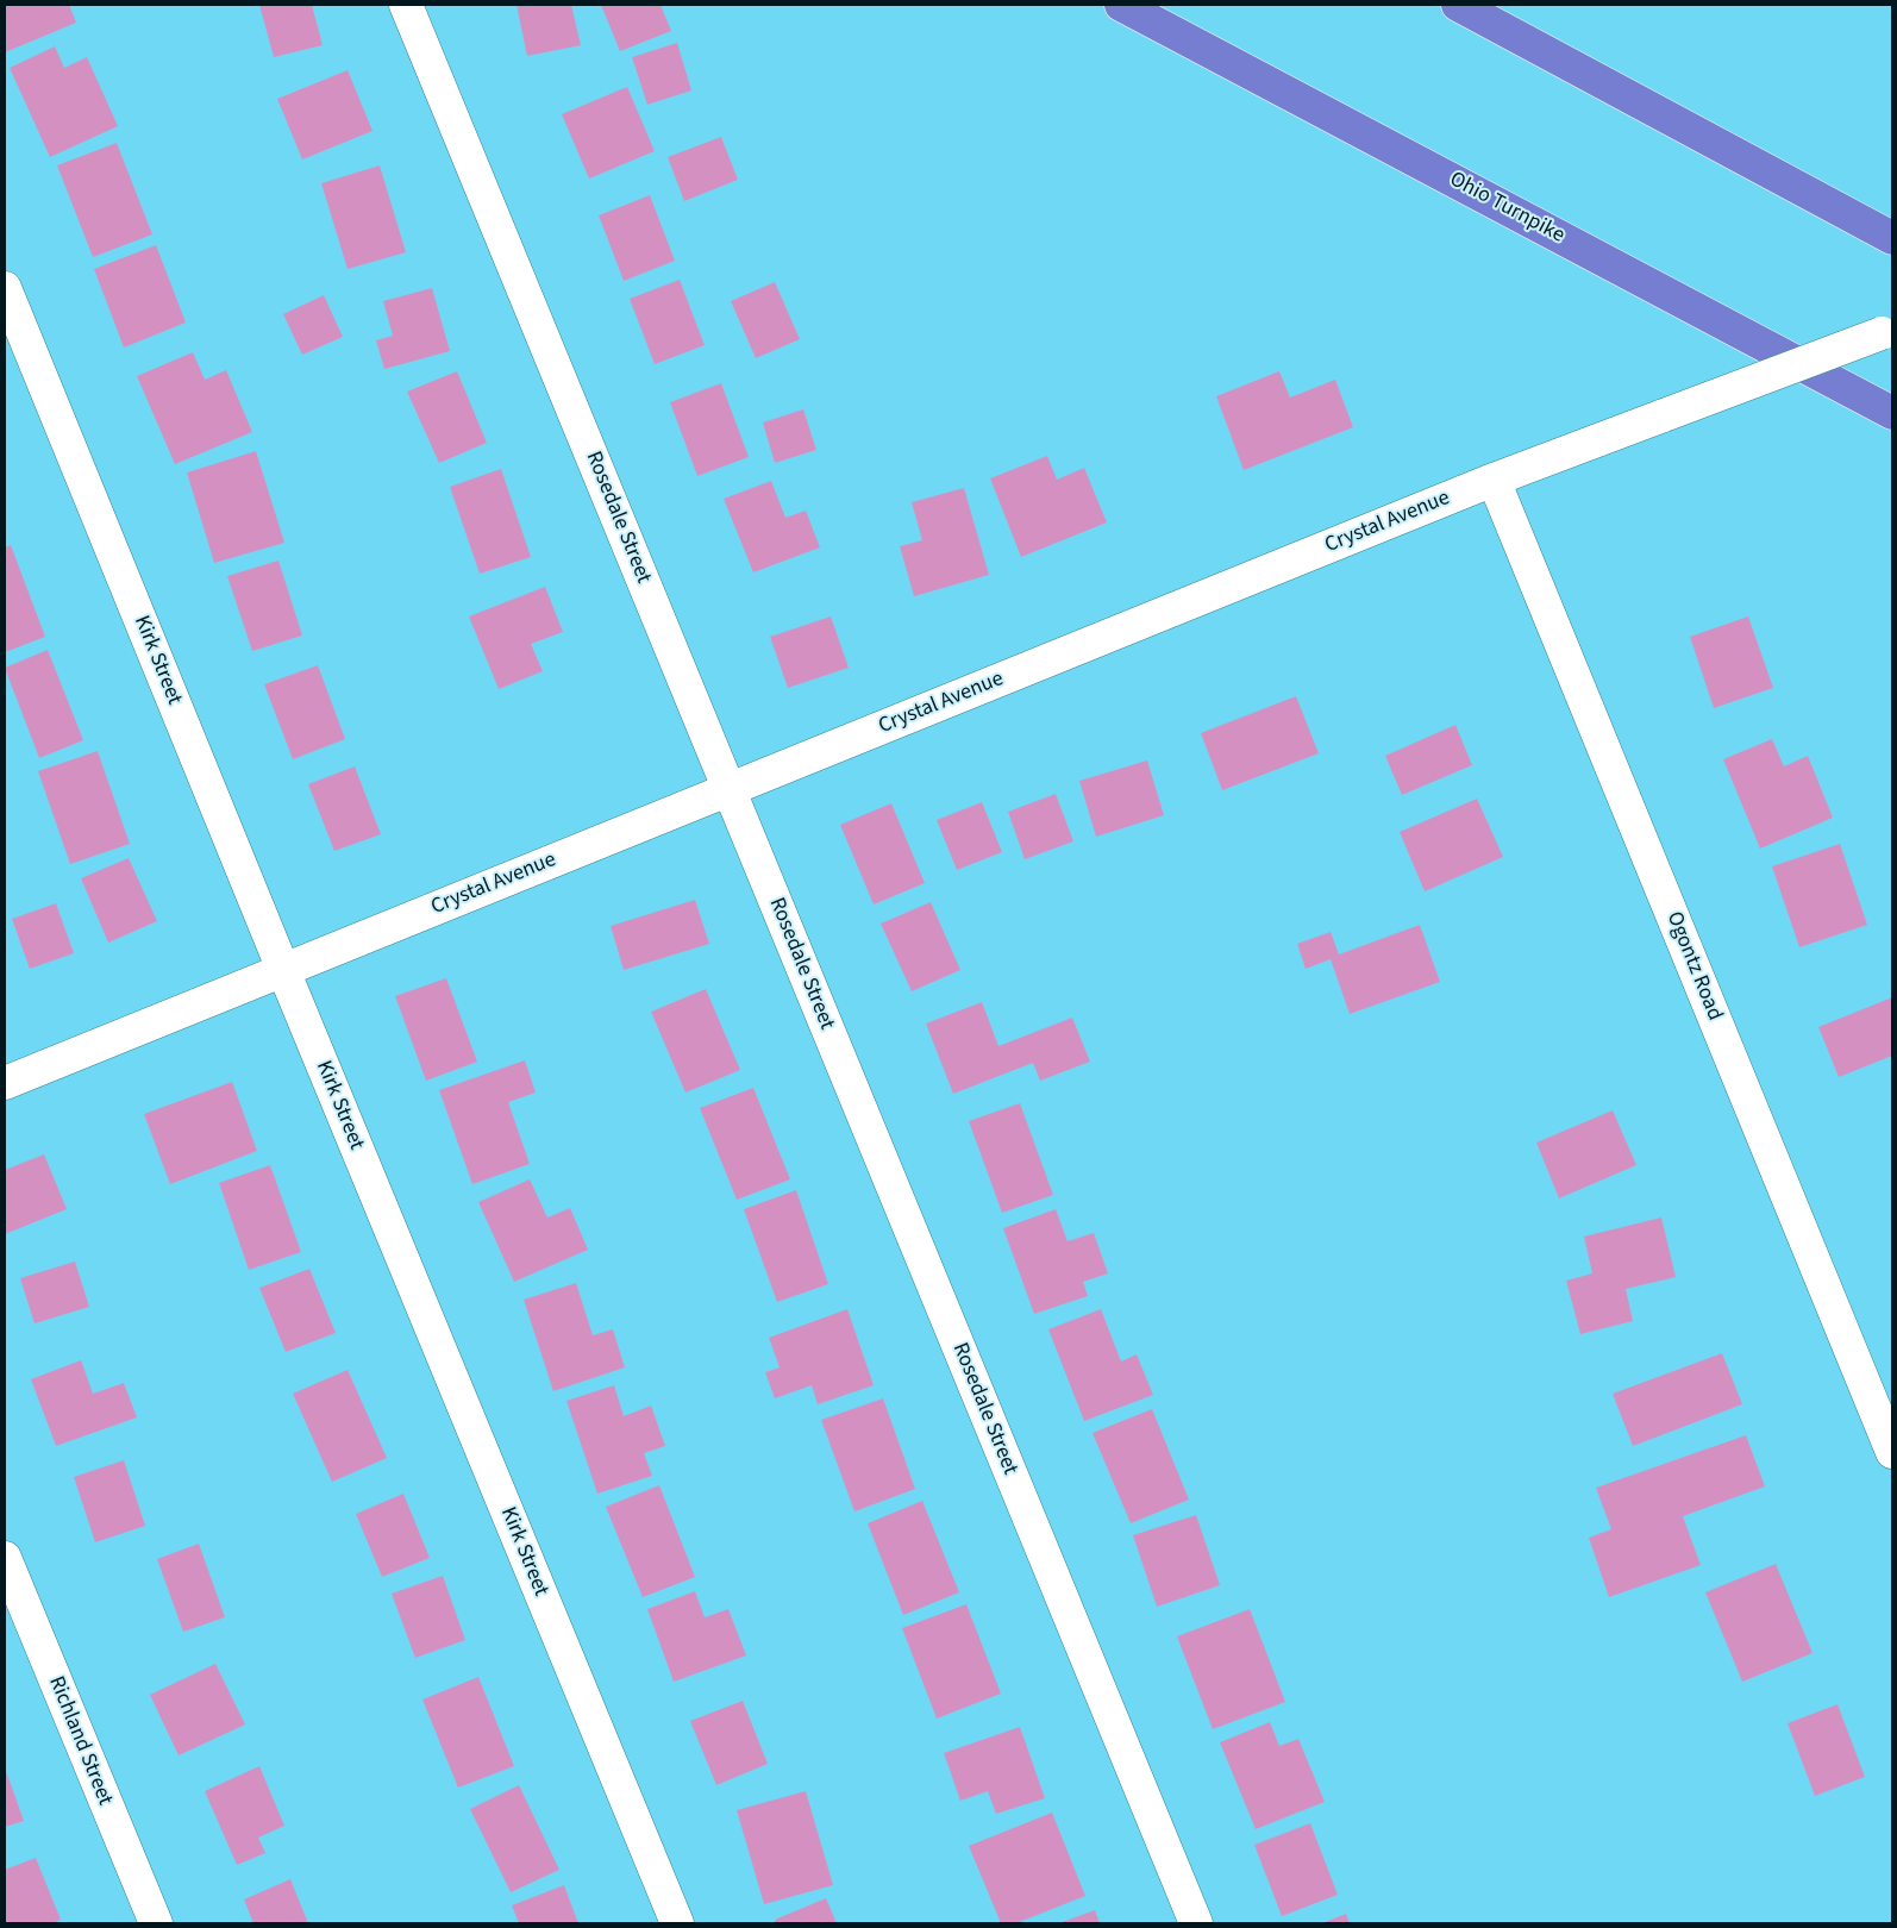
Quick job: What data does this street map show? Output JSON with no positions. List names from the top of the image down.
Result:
{
  "streets": {
    "highway": ["Ohio Turnpike"],
    "street": [
      "Rosedale Street",
      "Crystal Avenue",
      "Kirk Street",
      "Ogontz Road",
      "Richland Street"
    ]
  },
  "crossings": [
    ["Rosedale Street", "Crystal Avenue"],
    ["Crystal Avenue", "Kirk Street"],
    ["Crystal Avenue", "Ogontz Road"]
  ]
}
